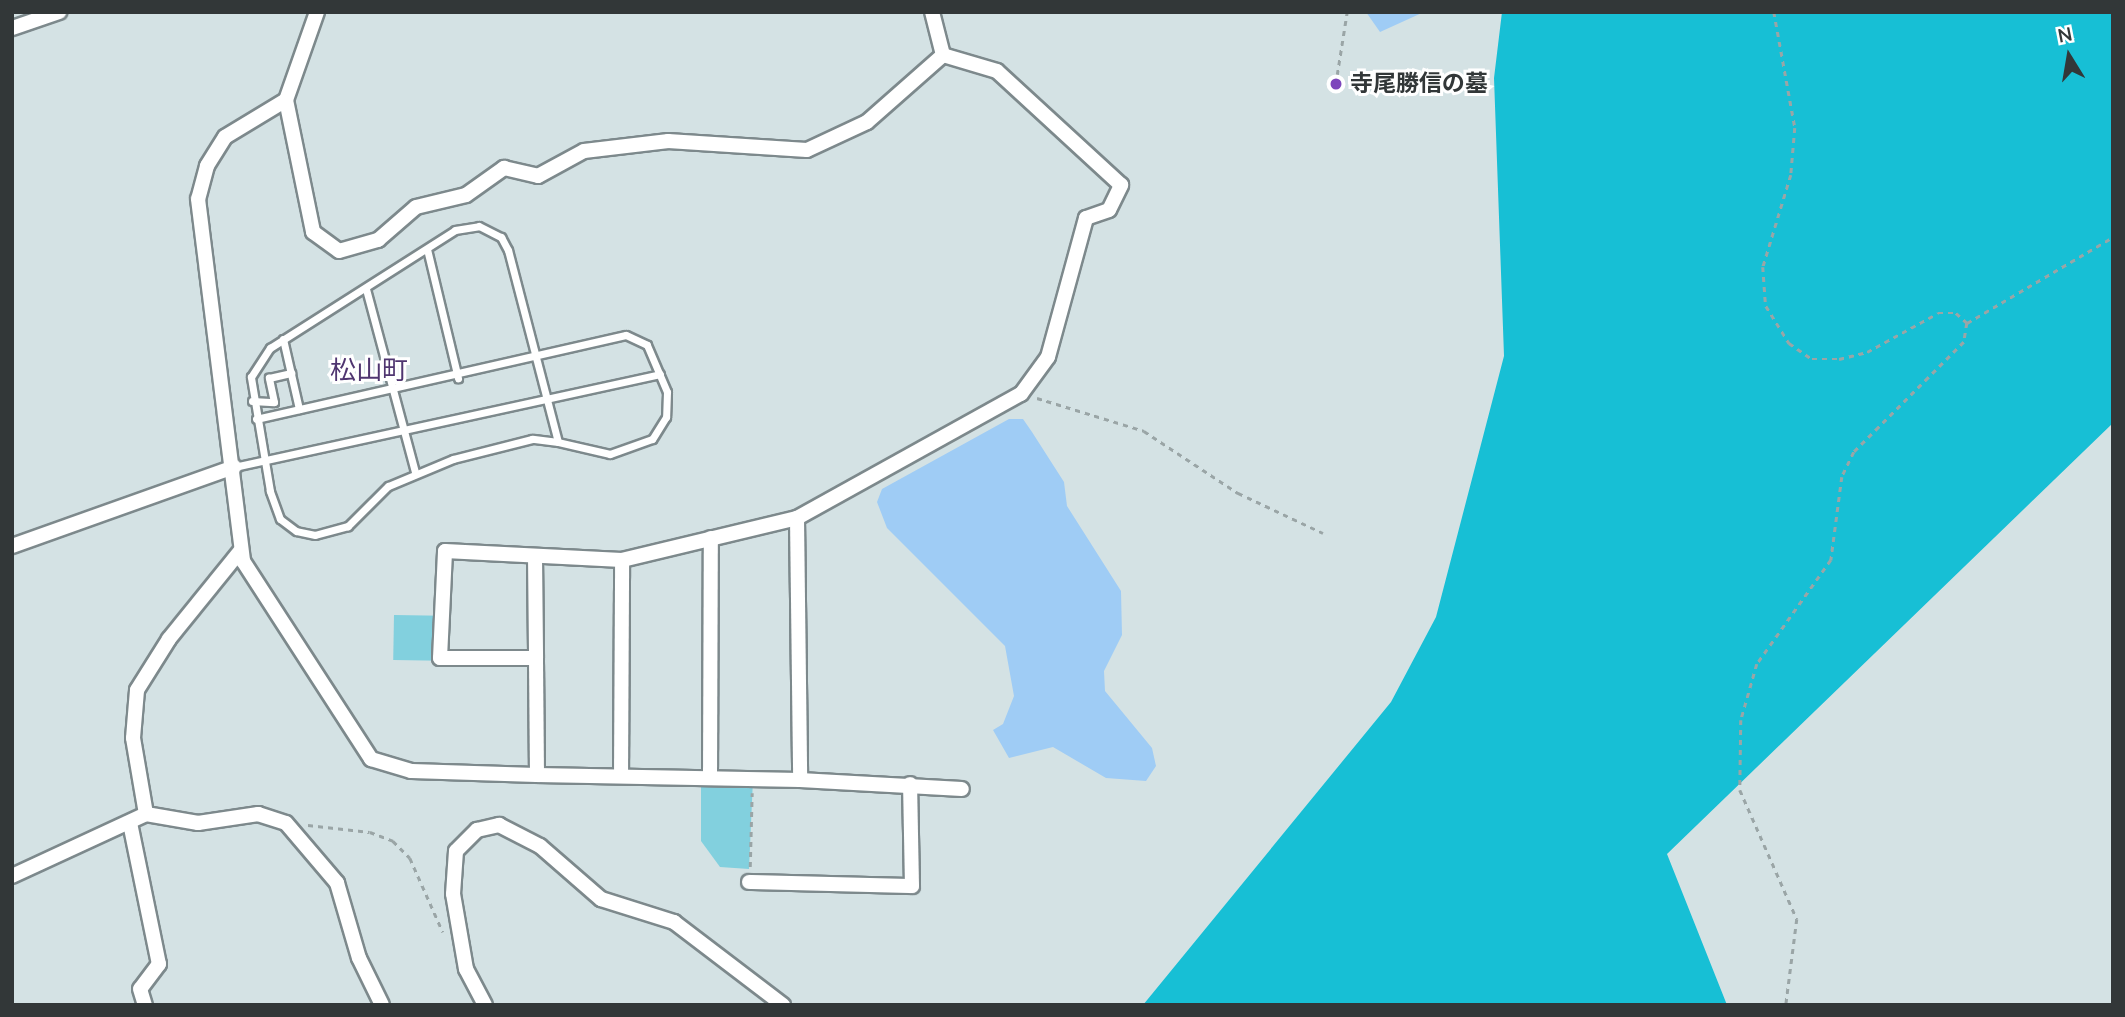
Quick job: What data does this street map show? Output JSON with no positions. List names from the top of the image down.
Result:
{
  "districts": ["松山町"],
  "places": ["寺尾勝信の墓"],
  "north": "top"
}
